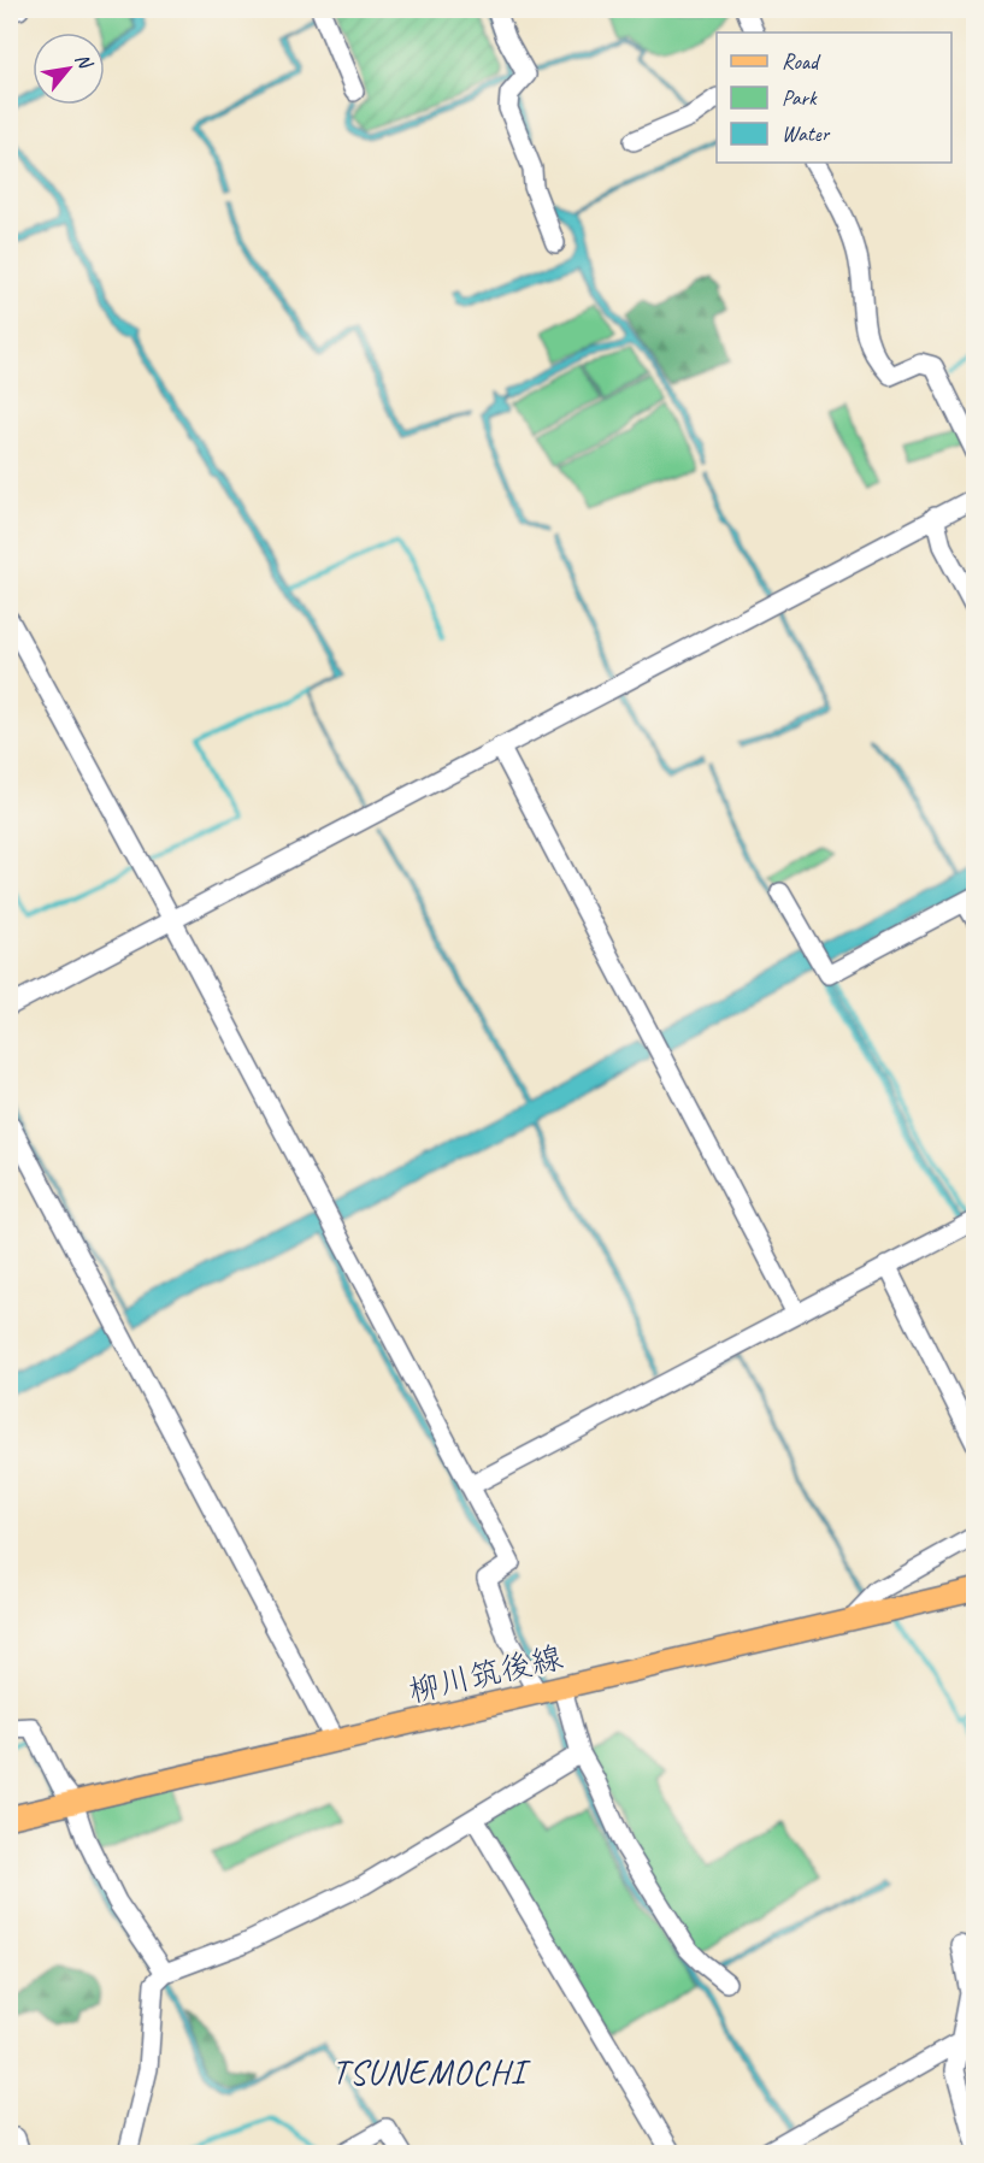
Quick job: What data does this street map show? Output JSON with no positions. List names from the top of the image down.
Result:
{
  "streets": {
    "main road": ["柳川筑後線"]
  },
  "districts": ["TSUNEMOCHI"],
  "legend": ["Road", "Park", "Water"],
  "north": "top right"
}
